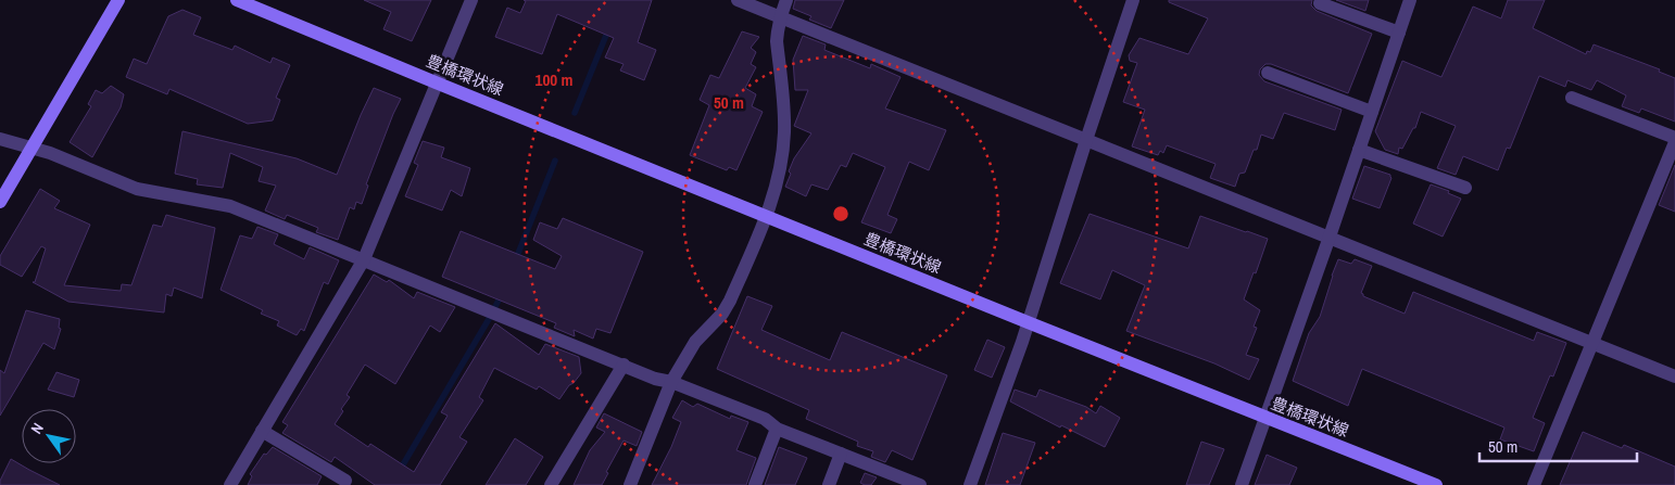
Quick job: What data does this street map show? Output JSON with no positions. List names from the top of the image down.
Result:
{
  "streets": {
    "main road": ["豊橋環状線"]
  },
  "scale_bar": "50 m",
  "north": "top left",
  "rings": ["100 m", "50 m"]
}
